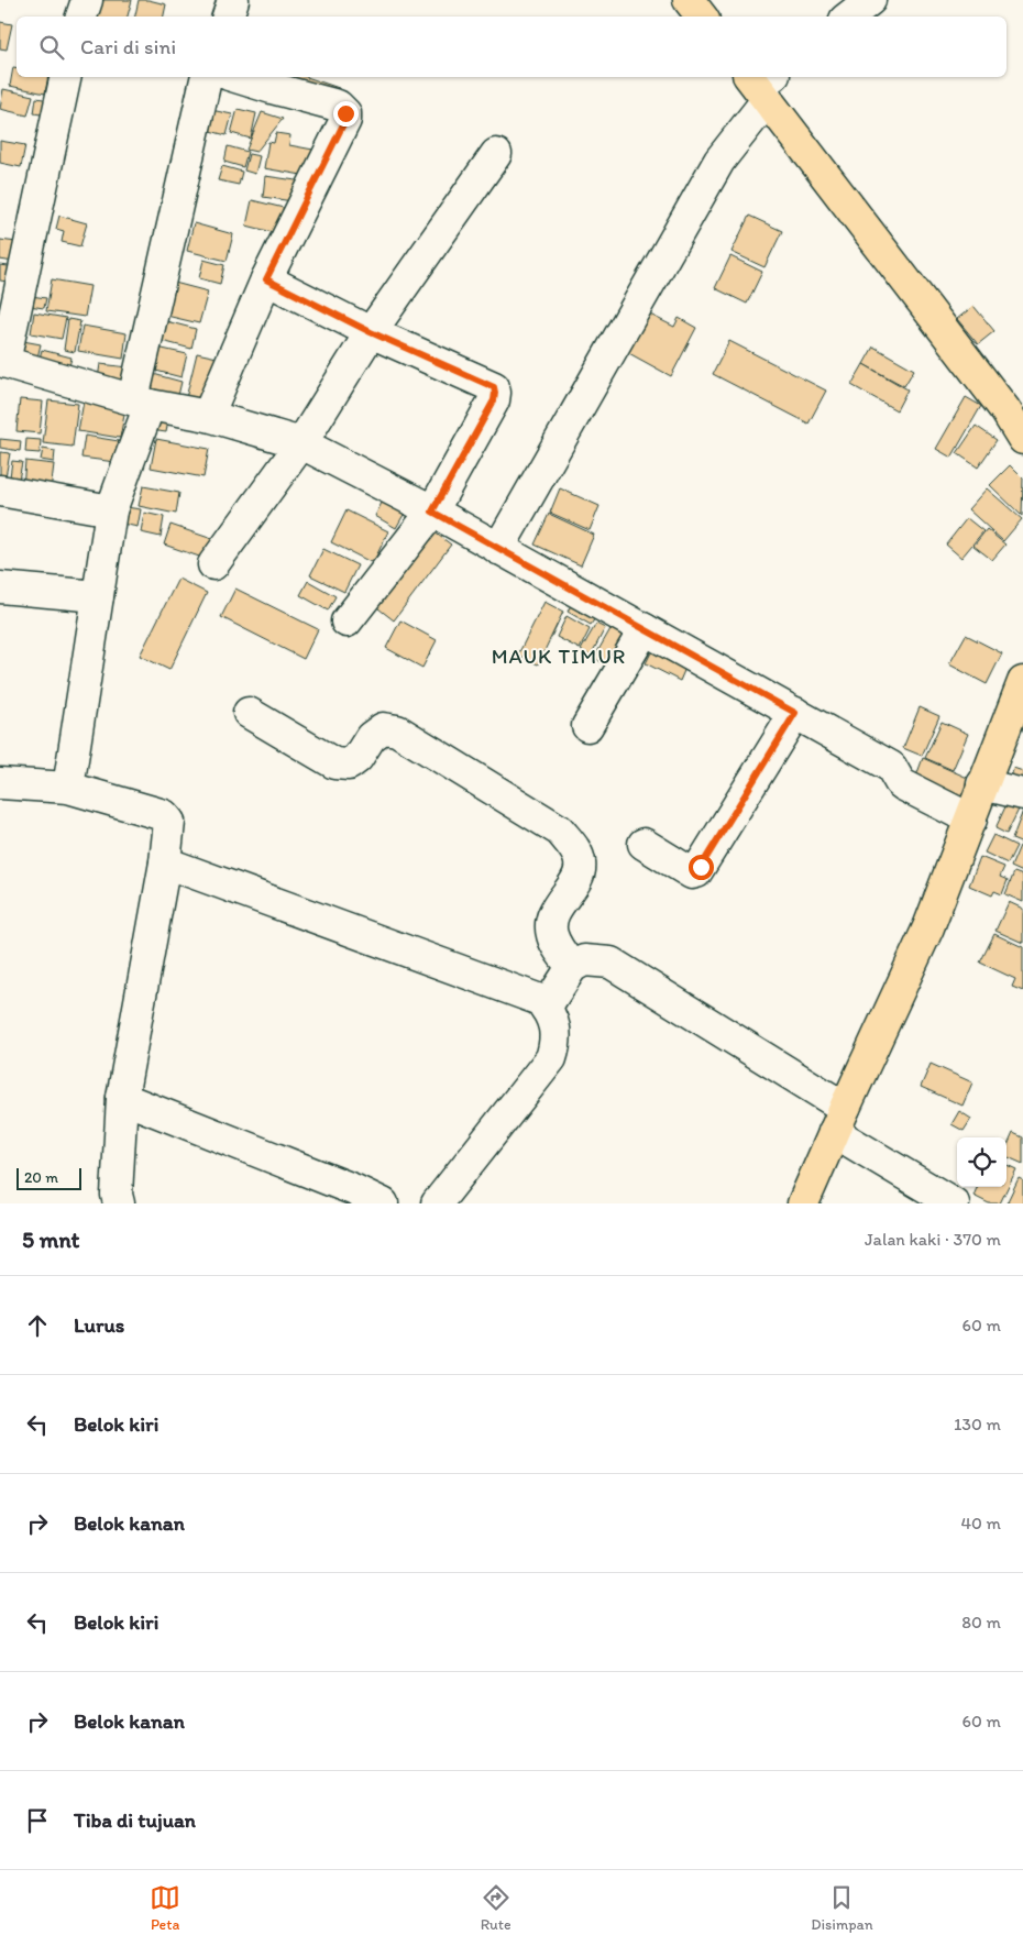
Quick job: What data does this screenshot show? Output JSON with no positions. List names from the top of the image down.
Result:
{
  "districts": ["MAUK TIMUR"],
  "scale_bar": "20 m",
  "page": {
    "search": "Cari di sini",
    "scale": "20 m",
    "heading": ["5 mnt", "Jalan kaki · 370 m"],
    "list": [
      ["Lurus", "60 m"],
      ["Belok kiri", "130 m"],
      ["Belok kanan", "40 m"],
      ["Belok kiri", "80 m"],
      ["Belok kanan", "60 m"],
      "Tiba di tujuan"
    ],
    "nav": ["Peta", "Rute", "Disimpan"]
  }
}
